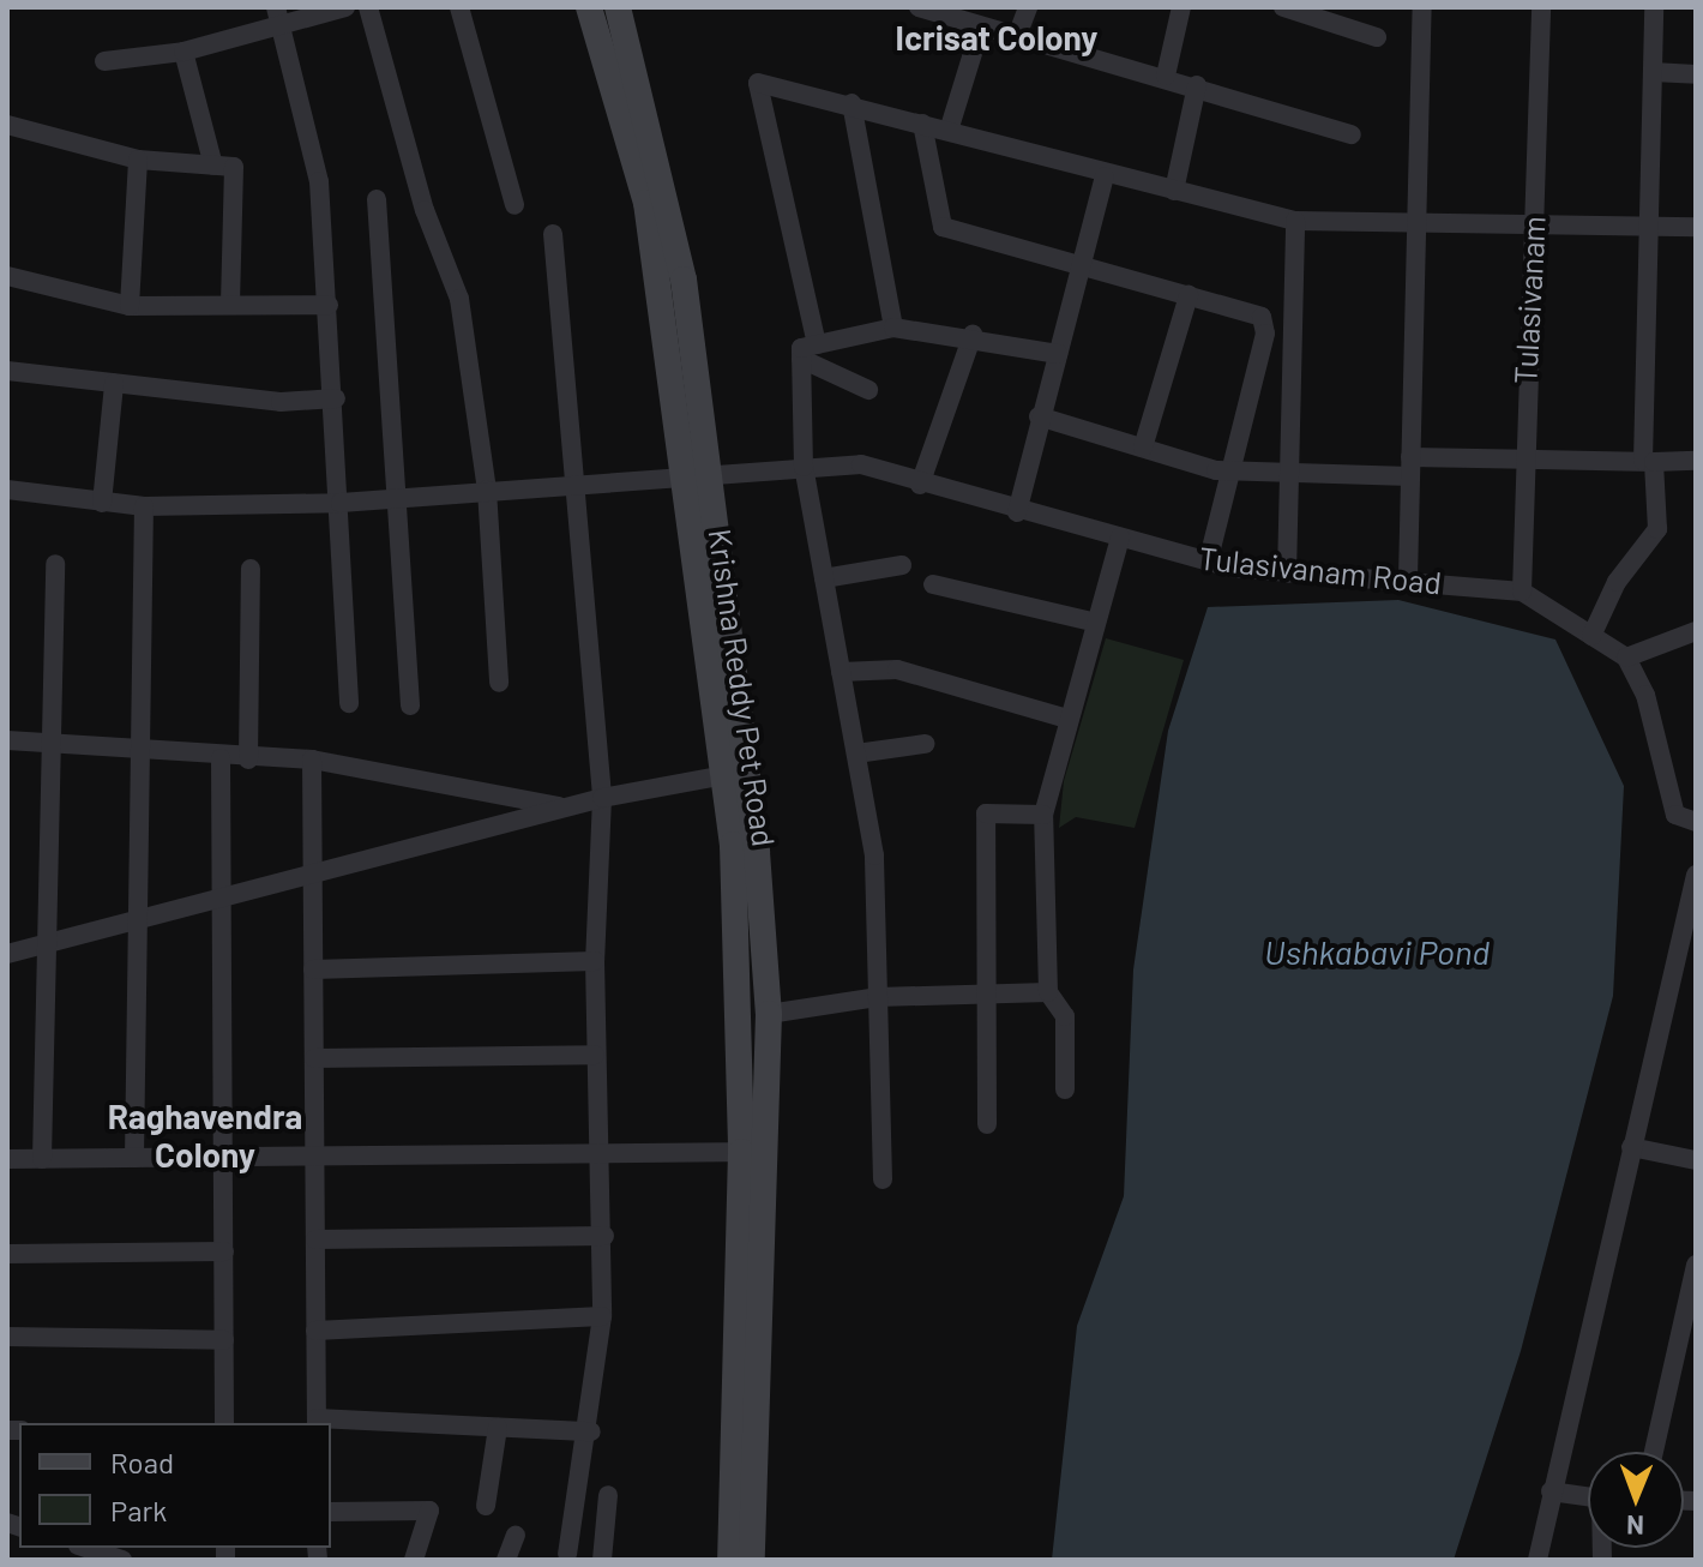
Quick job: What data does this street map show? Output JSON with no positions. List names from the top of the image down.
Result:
{
  "streets": {
    "main road": ["Krishna Reddy Pet Road"],
    "street": ["Tulasivanam", "Tulasivanam Road"]
  },
  "crossings": [
    ["Tulasivanam", "Tulasivanam Road"],
    ["Tulasivanam Road", "Krishna Reddy Pet Road"]
  ],
  "districts": ["Icrisat Colony", "Raghavendra Colony"],
  "water": ["Ushkabavi Pond"],
  "legend": ["Road", "Park"],
  "north": "bottom"
}
